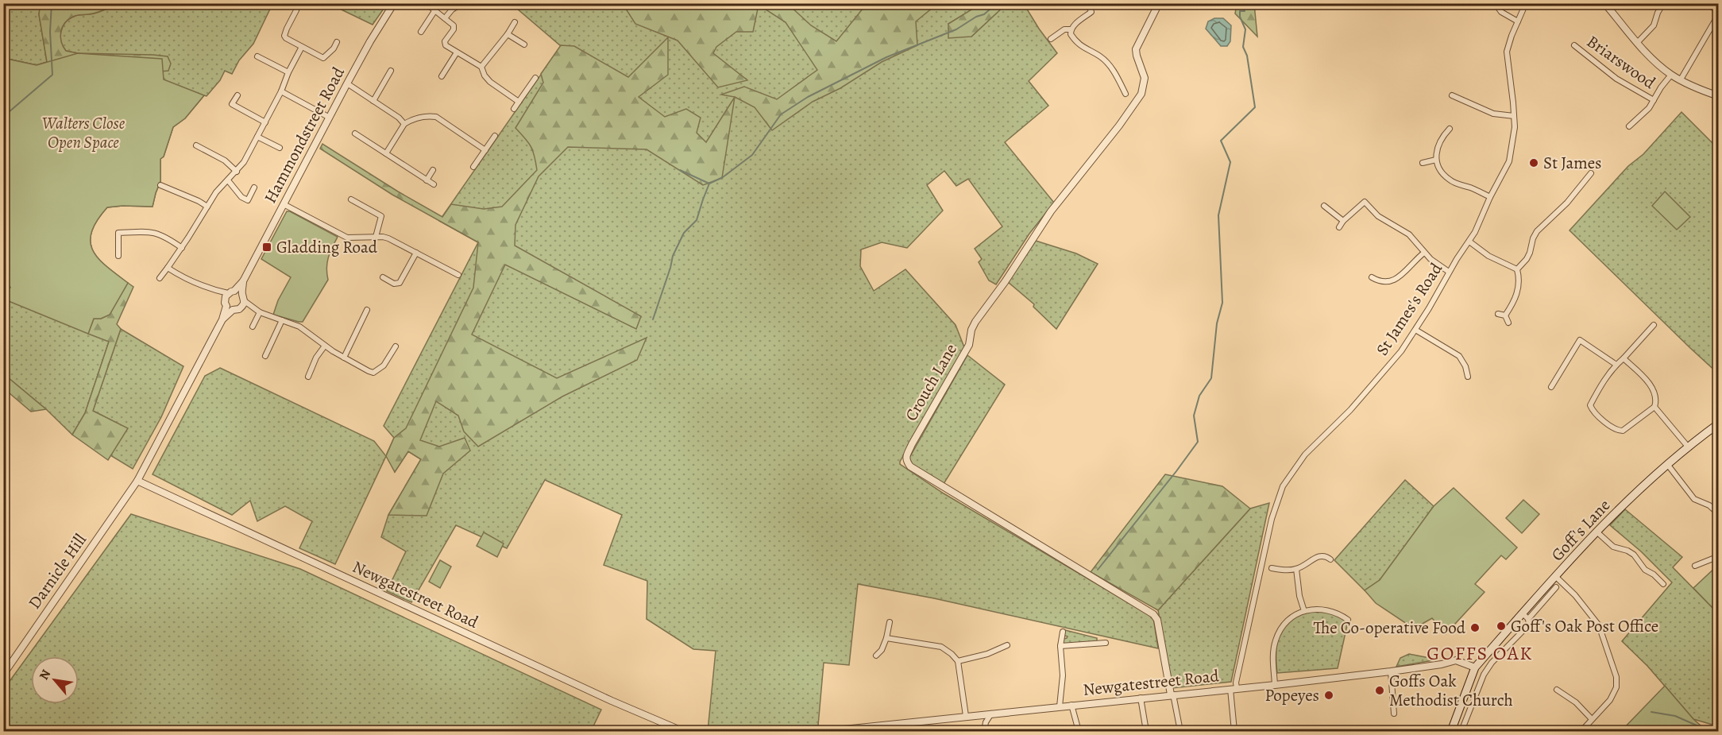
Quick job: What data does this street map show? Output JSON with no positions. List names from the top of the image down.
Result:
{
  "streets": {
    "main road": ["Goff's Lane"],
    "street": [
      "Briarswood",
      "Hammondstreet Road",
      "St James's Road",
      "Crouch Lane",
      "Darnicle Hill",
      "Newgatestreet Road"
    ]
  },
  "crossings": [
    ["Hammondstreet Road", "Darnicle Hill"],
    ["Hammondstreet Road", "Newgatestreet Road"],
    ["St James's Road", "Newgatestreet Road"],
    ["Crouch Lane", "Newgatestreet Road"],
    ["Goff's Lane", "Newgatestreet Road"]
  ],
  "districts": ["GOFFS OAK"],
  "parks": ["Walters Close Open Space"],
  "places": {
    "other": [
      "St James",
      "Goff's Oak Post Office",
      "The Co-operative Food",
      "Goffs Oak Methodist Church",
      "Popeyes"
    ],
    "transit": ["Gladding Road"]
  },
  "north": "top left"
}
